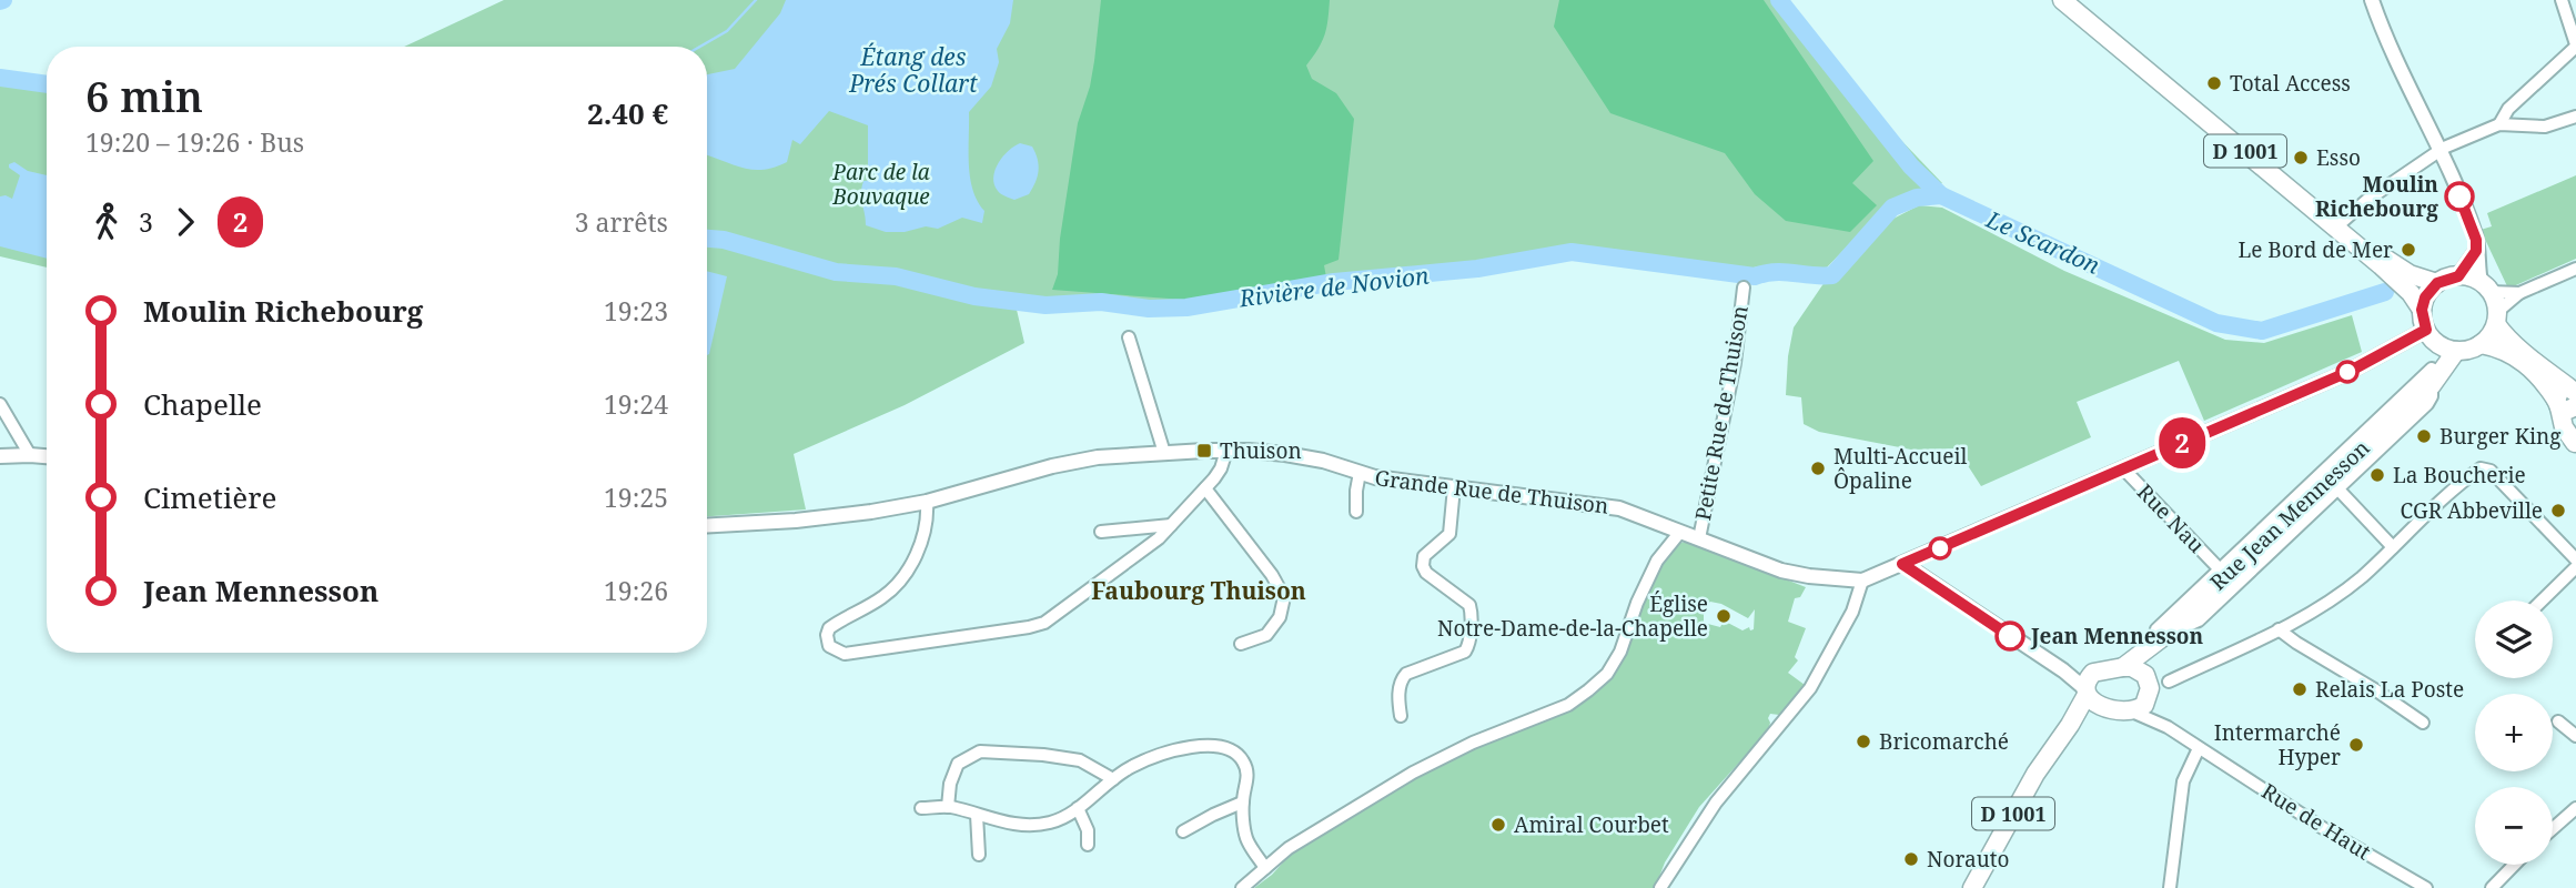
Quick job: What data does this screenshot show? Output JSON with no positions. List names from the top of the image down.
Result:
{
  "streets": {
    "main road": ["D 1001", "Rue Jean Mennesson"],
    "street": [
      "Petite Rue de Thuison",
      "Grande Rue de Thuison",
      "Rue Nau",
      "Rue de Haut"
    ]
  },
  "crossings": [
    ["D 1001", "Grande Rue de Thuison"],
    ["D 1001", "Rue Jean Mennesson"],
    ["Petite Rue de Thuison", "Grande Rue de Thuison"],
    ["Grande Rue de Thuison", "Rue Jean Mennesson"],
    ["Grande Rue de Thuison", "Rue Nau"]
  ],
  "districts": ["Faubourg Thuison"],
  "water": ["Étang des Prés Collart", "Le Scardon", "Rivière de Novion"],
  "parks": ["Parc de la Bouvaque"],
  "places": {
    "other": [
      "Total Access",
      "Esso",
      "Moulin Richebourg",
      "Le Bord de Mer",
      "Burger King",
      "Multi-Accueil Ôpaline",
      "La Boucherie",
      "CGR Abbeville",
      "Église Notre-Dame-de-la-Chapelle",
      "Jean Mennesson",
      "Relais La Poste",
      "Bricomarché",
      "Intermarché Hyper",
      "Amiral Courbet",
      "Norauto"
    ],
    "transit": ["Thuison"]
  },
  "lines": ["bus line 2"],
  "page": {
    "on_map": "2",
    "heading": ["6 min", "19:20 – 19:26 · Bus", "2.40 €"],
    "legs": ["3", "2", "3 arrêts"],
    "list": [
      {
        "name": "Moulin Richebourg",
        "value": "19:23"
      },
      {
        "name": "Chapelle",
        "value": "19:24"
      },
      {
        "name": "Cimetière",
        "value": "19:25"
      },
      {
        "name": "Jean Mennesson",
        "value": "19:26"
      }
    ],
    "map_buttons": ["+", "−"]
  }
}
